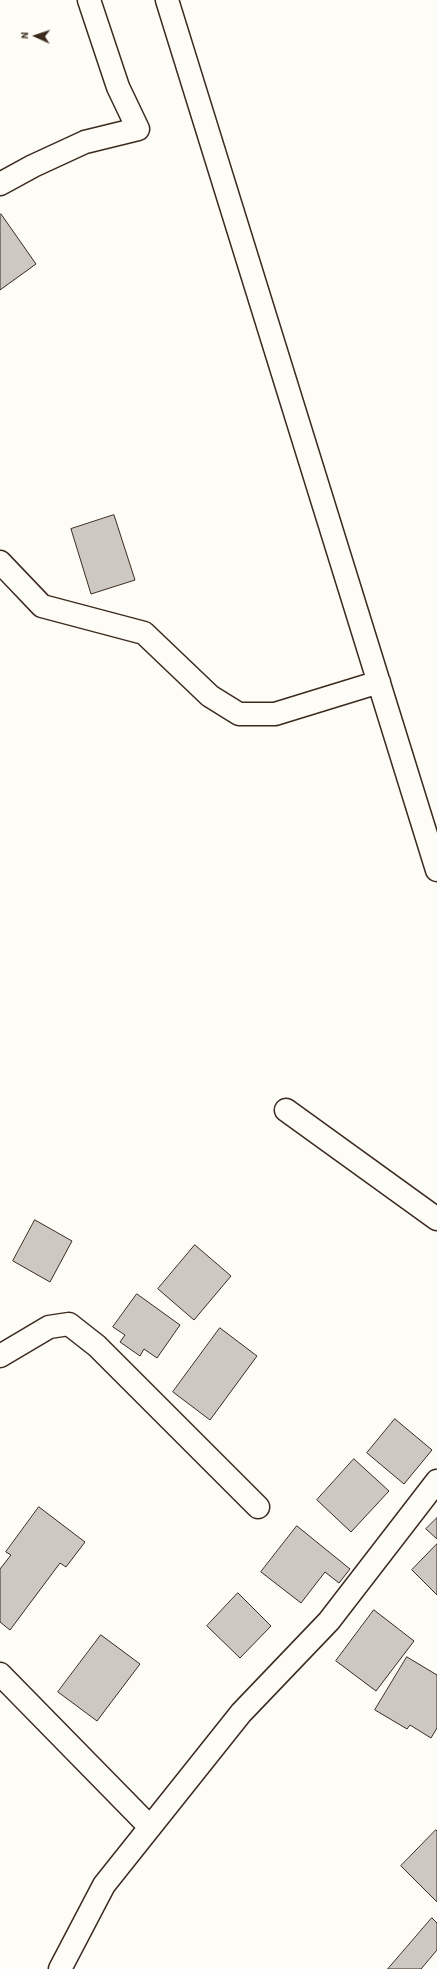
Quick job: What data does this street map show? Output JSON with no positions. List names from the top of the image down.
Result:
{
  "north": "left"
}
